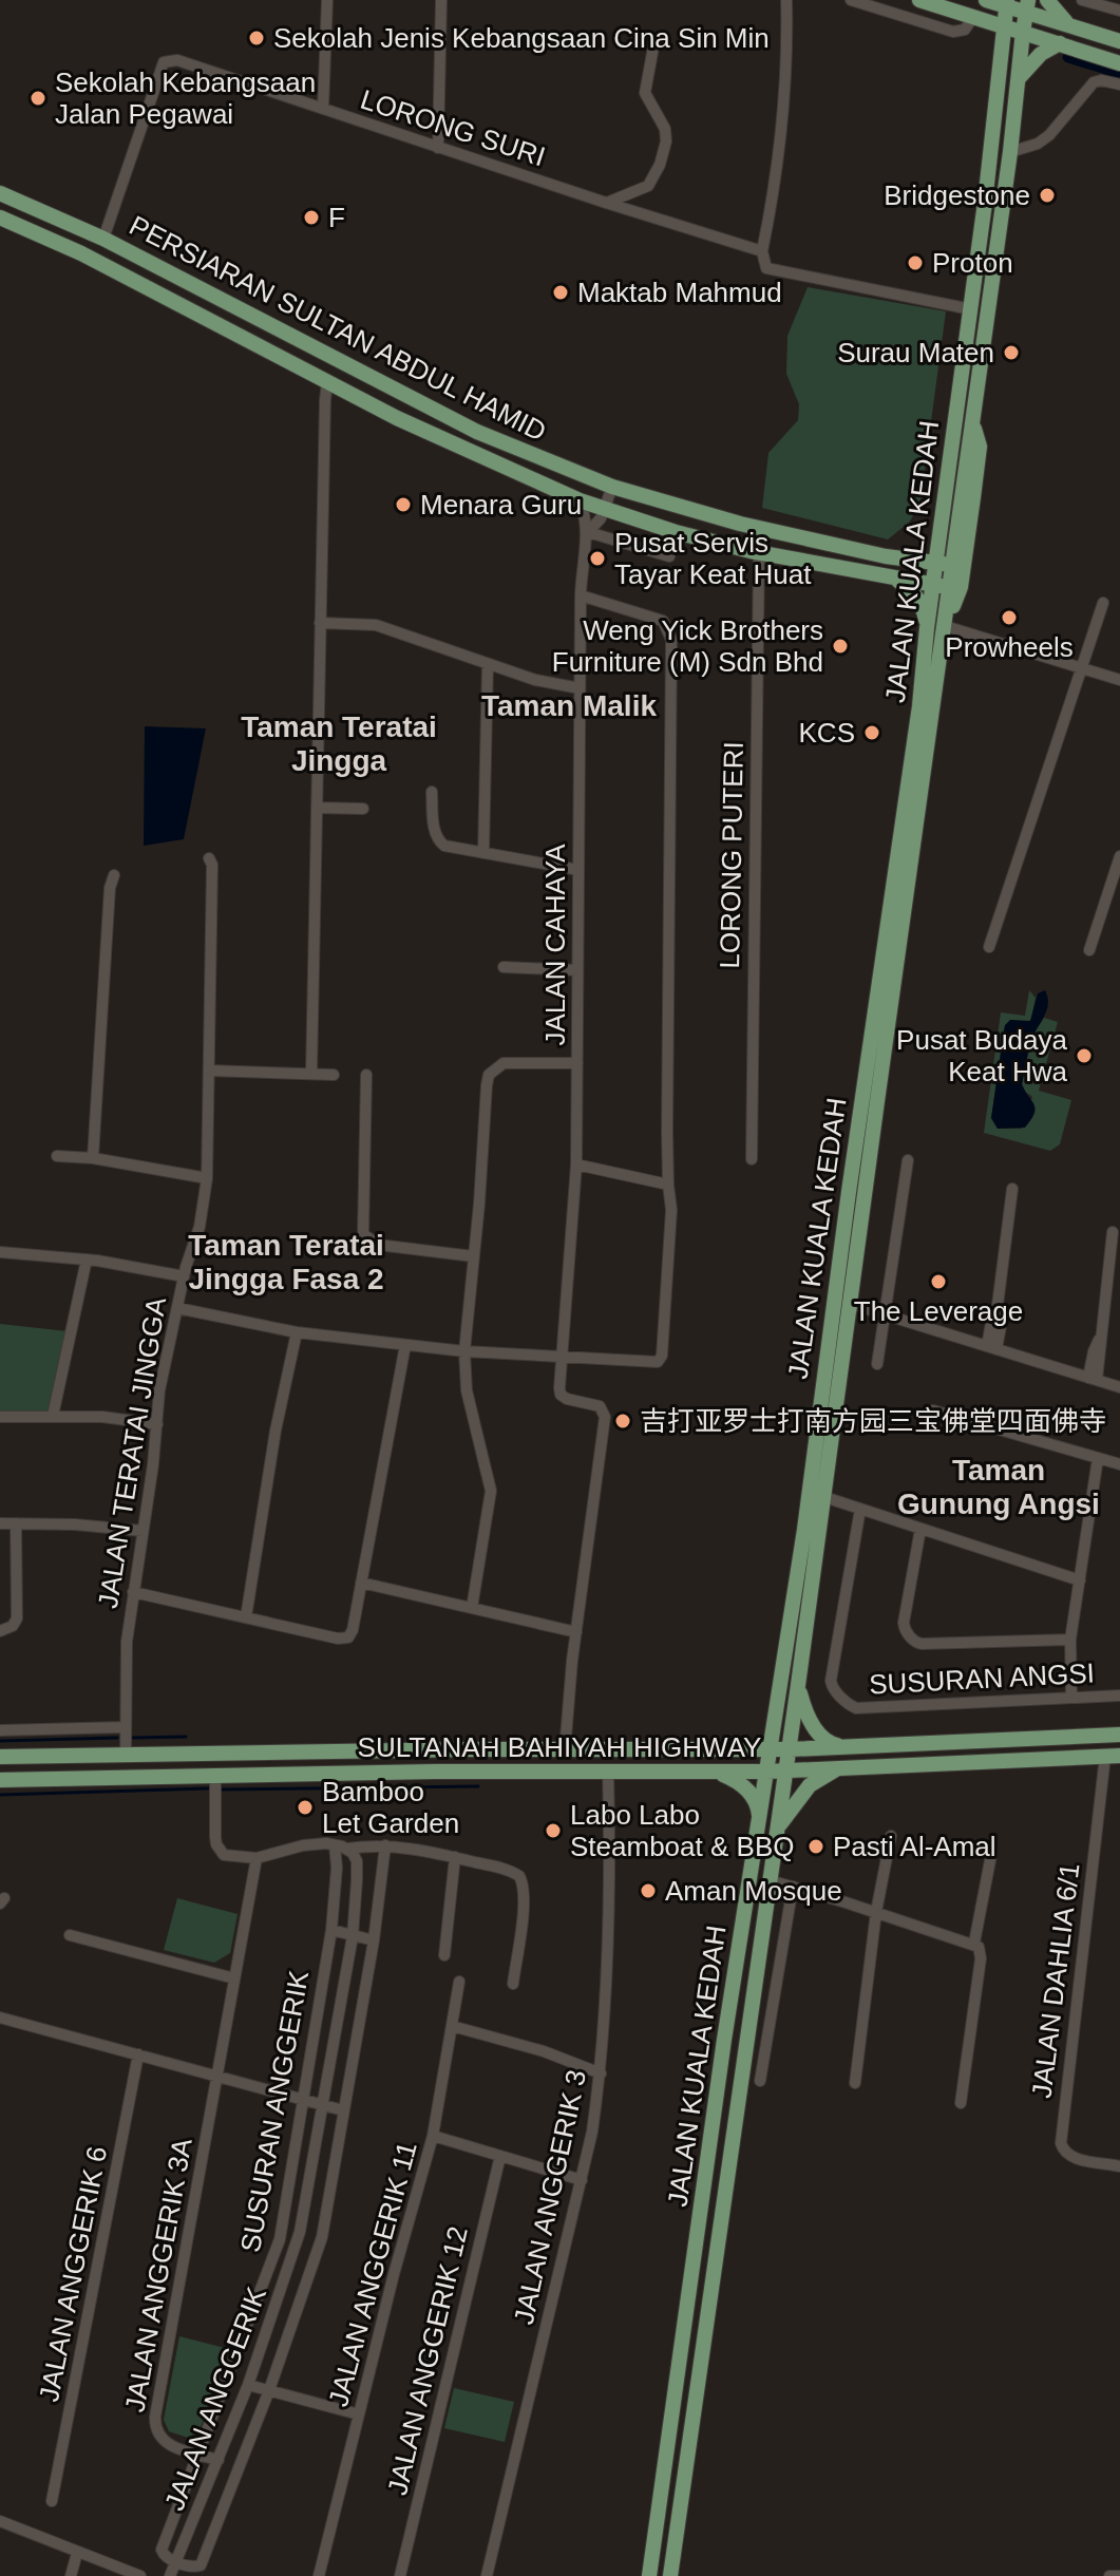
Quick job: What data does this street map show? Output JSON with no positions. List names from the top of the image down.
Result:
{
  "streets": {
    "main road": ["PERSIARAN SULTAN ABDUL HAMID", "JALAN KUALA KEDAH", "SULTANAH BAHIYAH HIGHWAY"],
    "street": [
      "LORONG SURI",
      "LORONG PUTERI",
      "JALAN CAHAYA",
      "JALAN TERATAI JINGGA",
      "SUSURAN ANGSI",
      "JALAN DAHLIA 6/1",
      "SUSURAN ANGGERIK",
      "JALAN ANGGERIK 3",
      "JALAN ANGGERIK 6",
      "JALAN ANGGERIK 11",
      "JALAN ANGGERIK 3A",
      "JALAN ANGGERIK 12",
      "JALAN ANGGERIK"
    ]
  },
  "crossings": [
    ["LORONG SURI", "PERSIARAN SULTAN ABDUL HAMID"],
    ["PERSIARAN SULTAN ABDUL HAMID", "JALAN KUALA KEDAH"],
    ["PERSIARAN SULTAN ABDUL HAMID", "LORONG PUTERI"],
    ["PERSIARAN SULTAN ABDUL HAMID", "JALAN CAHAYA"],
    ["JALAN KUALA KEDAH", "SULTANAH BAHIYAH HIGHWAY"],
    ["JALAN TERATAI JINGGA", "SULTANAH BAHIYAH HIGHWAY"],
    ["SULTANAH BAHIYAH HIGHWAY", "JALAN DAHLIA 6/1"],
    ["SULTANAH BAHIYAH HIGHWAY", "JALAN ANGGERIK 3"],
    ["SUSURAN ANGGERIK", "JALAN ANGGERIK 3A"],
    ["SUSURAN ANGGERIK", "JALAN ANGGERIK"]
  ],
  "districts": [
    "Taman Malik",
    "Taman Teratai Jingga",
    "Taman Teratai Jingga Fasa 2",
    "Taman Gunung Angsi"
  ],
  "places": [
    "Sekolah Jenis Kebangsaan Cina Sin Min",
    "Sekolah Kebangsaan Jalan Pegawai",
    "Bridgestone",
    "F",
    "Proton",
    "Maktab Mahmud",
    "Surau Maten",
    "Menara Guru",
    "Pusat Servis Tayar Keat Huat",
    "Prowheels",
    "Weng Yick Brothers Furniture (M) Sdn Bhd",
    "KCS",
    "Pusat Budaya Keat Hwa",
    "The Leverage",
    "吉打亚罗士打南方园三宝佛堂四面佛寺",
    "Bamboo Let Garden",
    "Labo Labo Steamboat & BBQ",
    "Pasti Al-Amal",
    "Aman Mosque"
  ]
}
